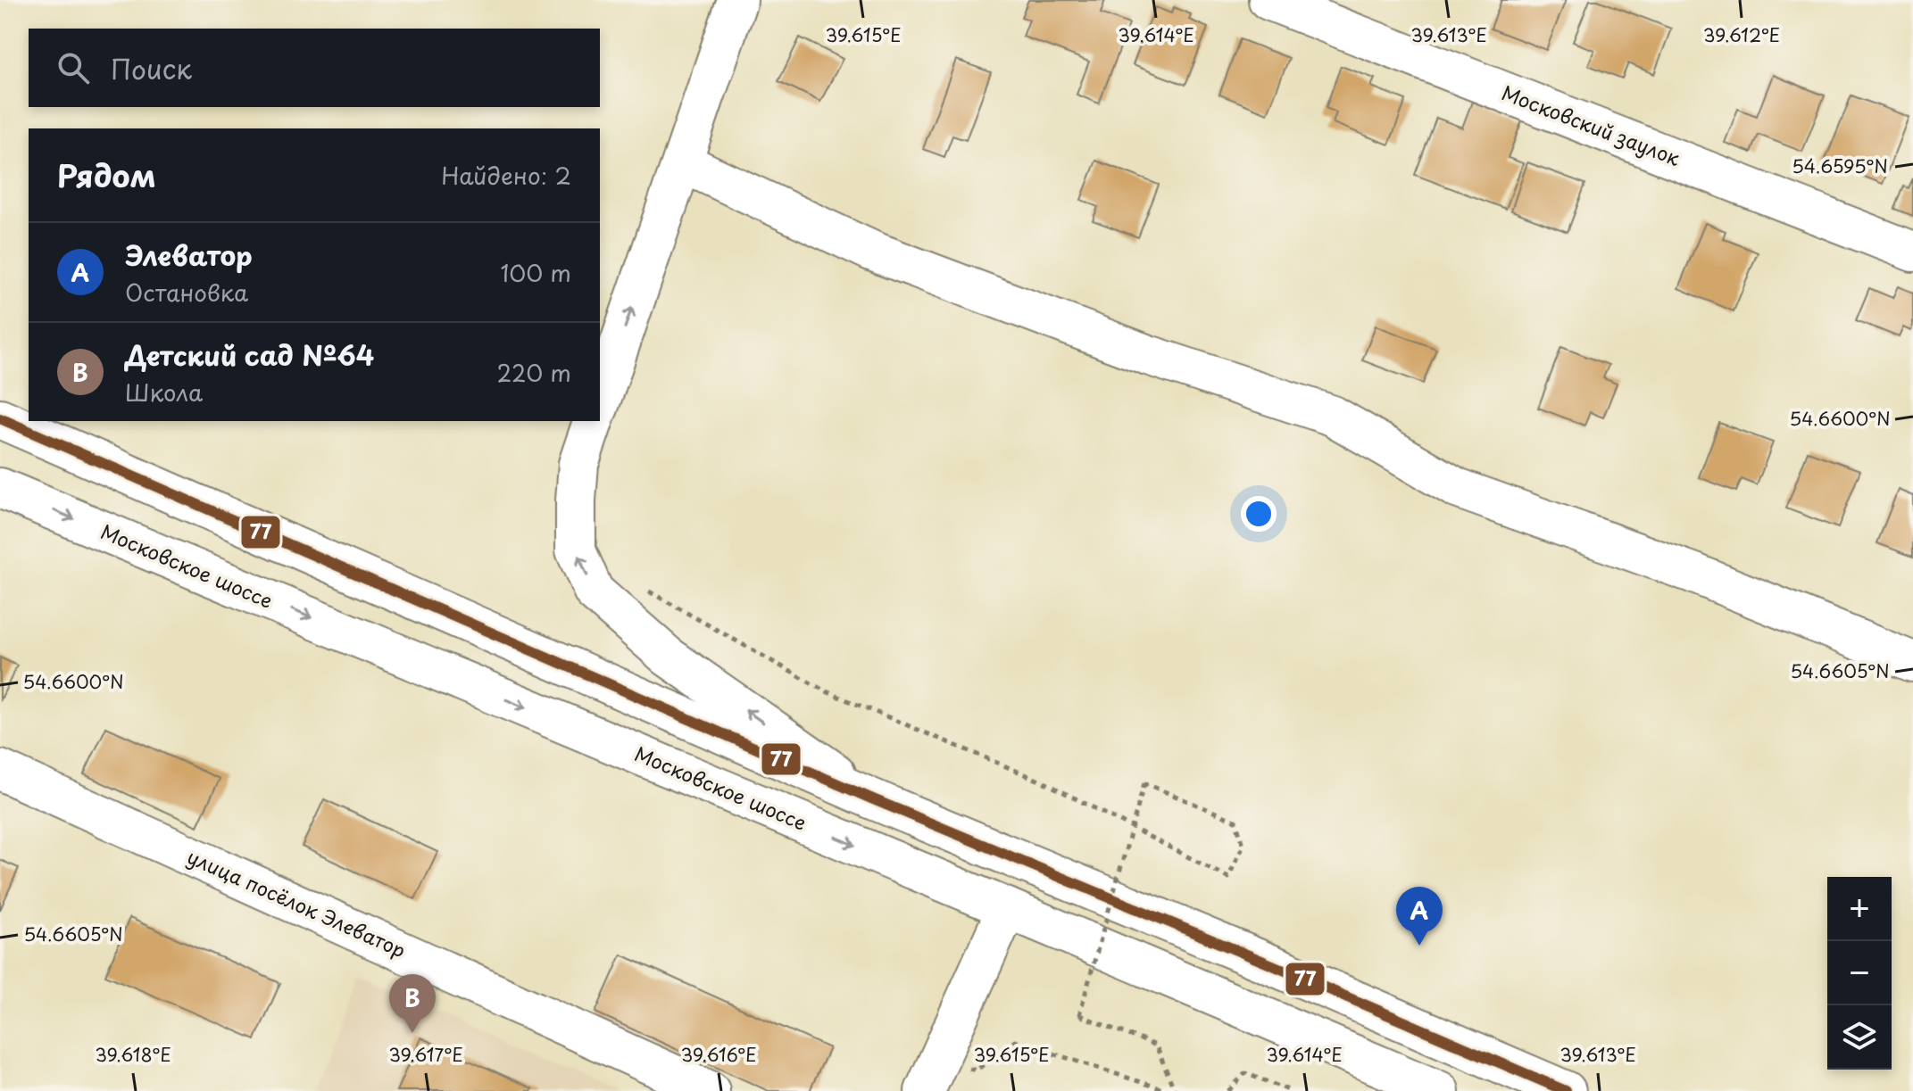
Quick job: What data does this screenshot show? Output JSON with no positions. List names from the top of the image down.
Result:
{
  "streets": {
    "main road": ["Московский заулок", "Московское шоссе", "улица посёлок Элеватор"]
  },
  "lines": ["transit line 77"],
  "page": {
    "search": "Поиск",
    "heading": ["Рядом", "Найдено: 2"],
    "list": [
      {
        "mark": "A",
        "name": "Элеватор",
        "note": "Остановка",
        "value": "100 m"
      },
      {
        "mark": "B",
        "name": "Детский сад №64",
        "note": "Школа",
        "value": "220 m"
      }
    ],
    "map_buttons": ["+", "−"],
    "pins": ["A", "B"]
  },
  "coordinates": [
    "39.615°E",
    "39.614°E",
    "39.613°E",
    "39.612°E",
    "54.6595°N",
    "54.6600°N",
    "54.6605°N",
    "39.618°E",
    "39.617°E",
    "39.616°E"
  ]
}
